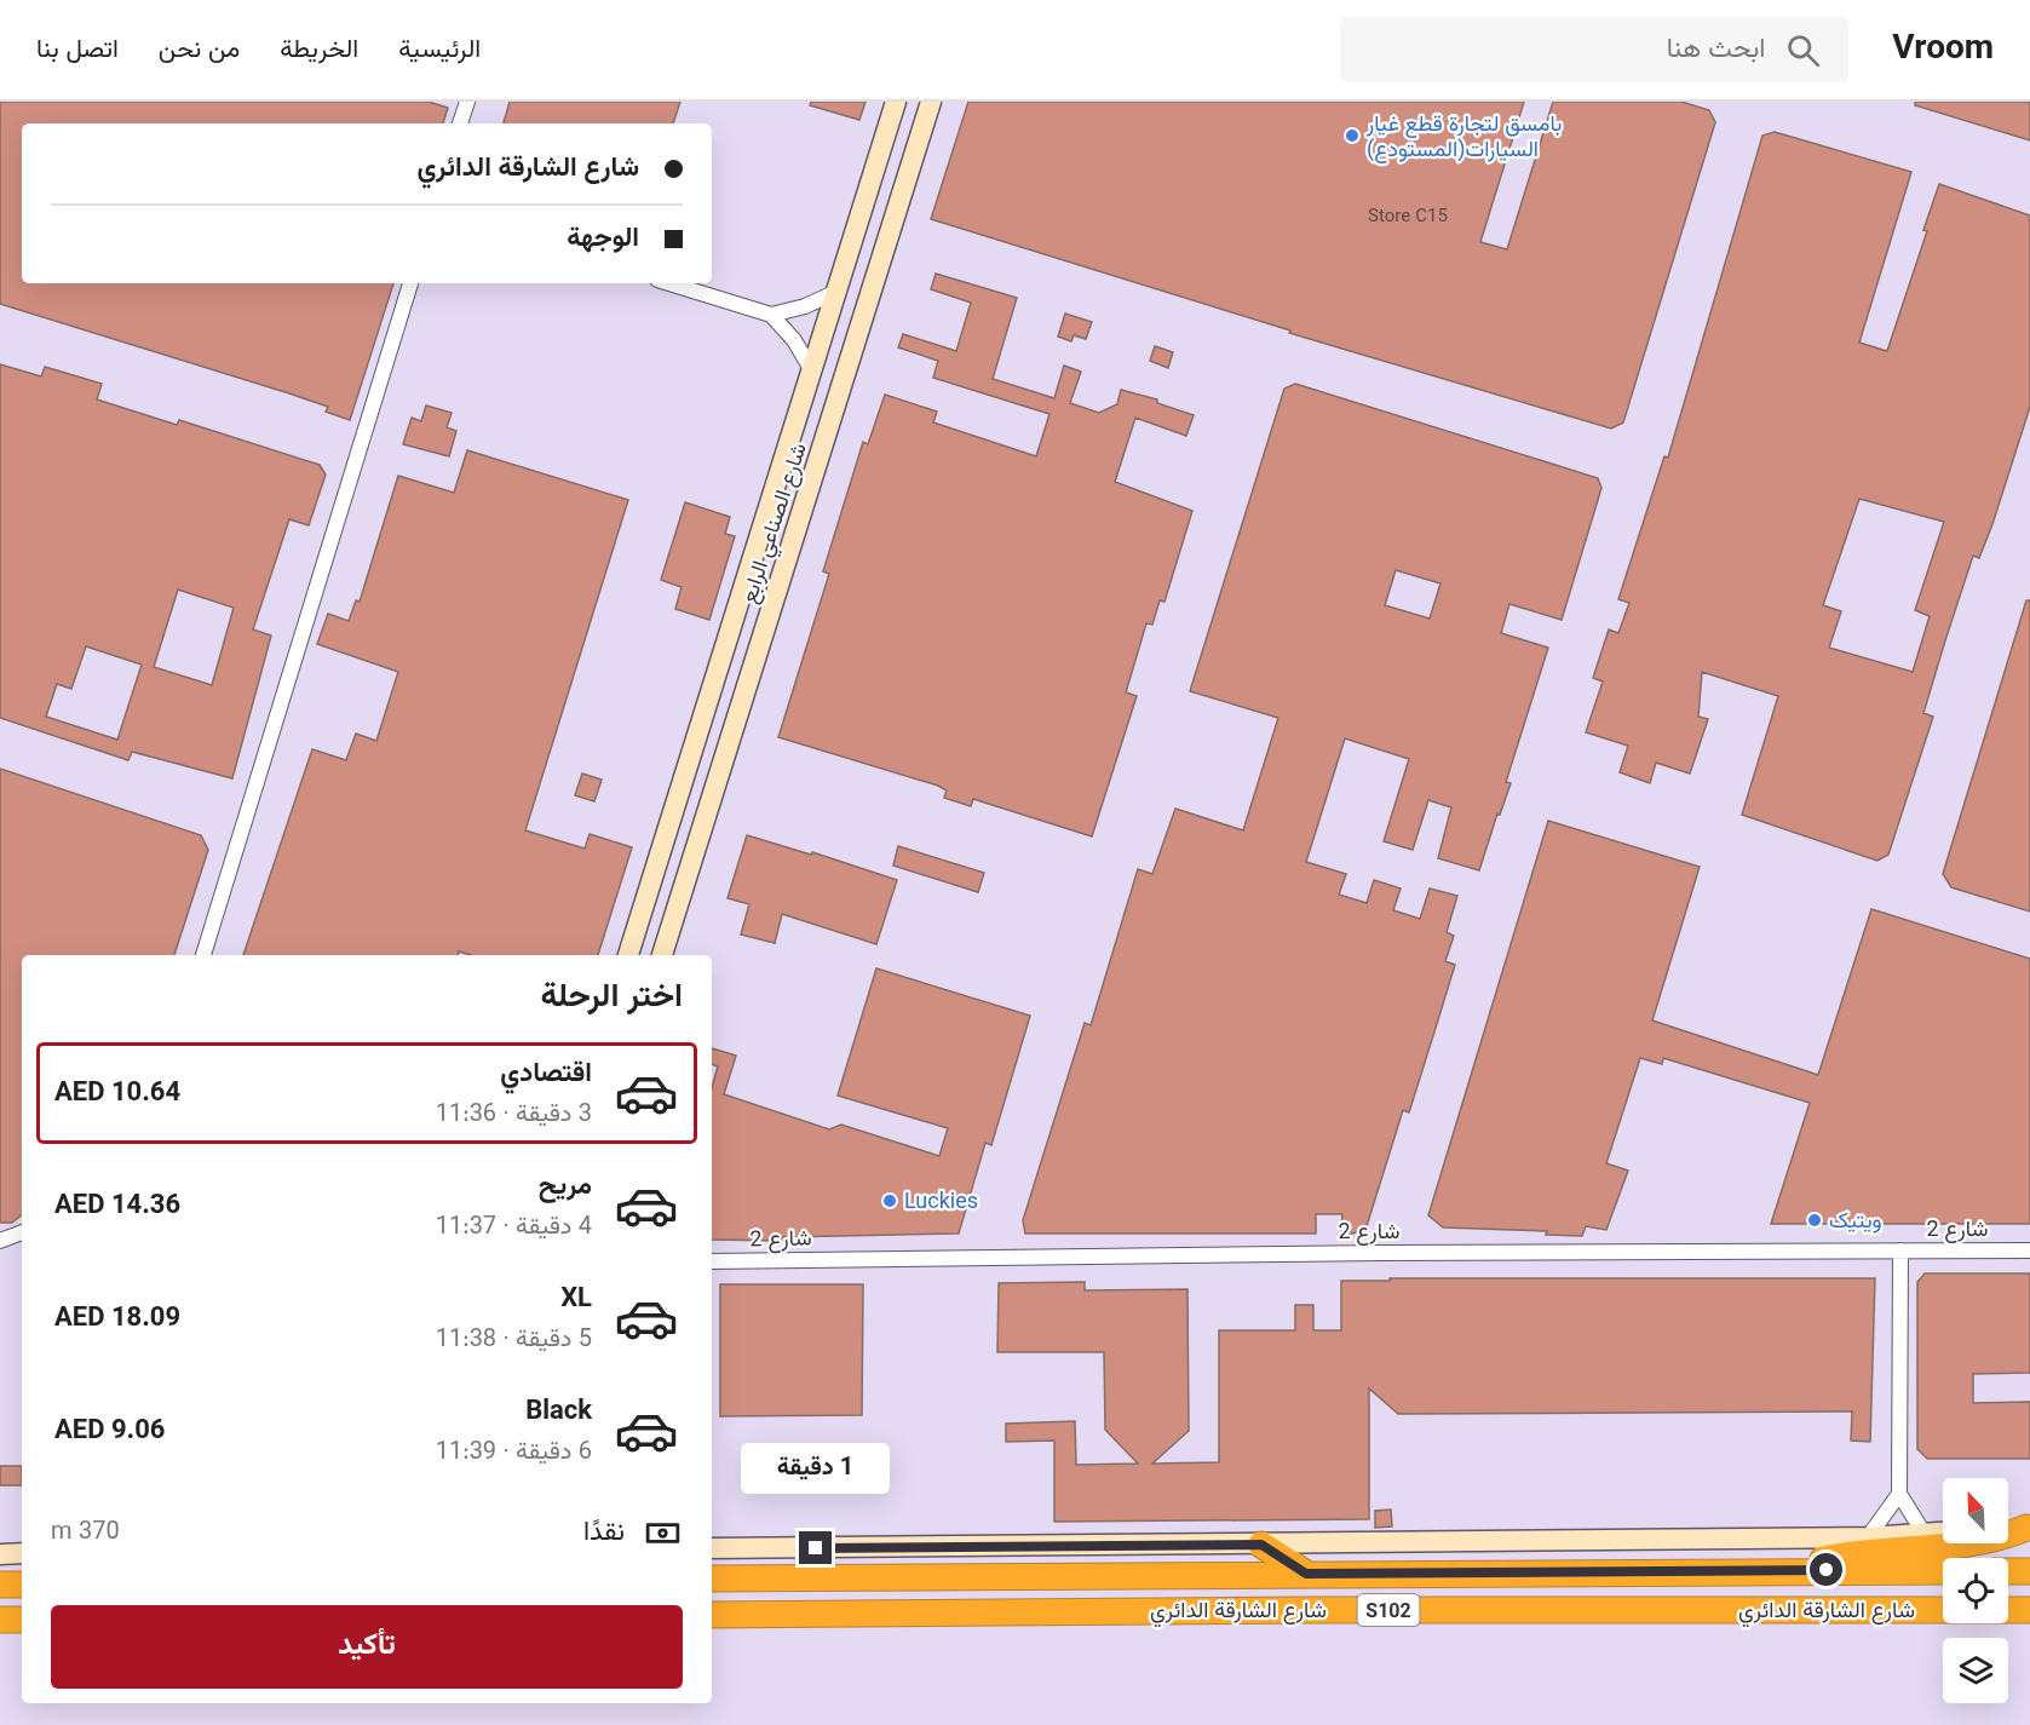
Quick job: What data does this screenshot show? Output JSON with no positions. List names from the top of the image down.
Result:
{
  "streets": {
    "highway": ["شارع الشارقة الدائري", "S102"],
    "main road": ["شارع الصناعي الرابع"],
    "street": ["شارع 2"]
  },
  "places": ["بامسق لتجارة قطع غيار السيارات(المستودع)", "Luckies", "ویتیک"],
  "house_numbers": ["Store C15"],
  "north": "top left",
  "page": {
    "header": "Vroom",
    "search": "ابحث هنا",
    "nav": [
      "الرئيسية",
      "الخريطة",
      "من نحن",
      "اتصل بنا"
    ],
    "banner": ["شارع الشارقة الدائري", "الوجهة"],
    "heading": "اختر الرحلة",
    "list": [
      {
        "name": "اقتصادي",
        "note": "3 دقيقة · 11:36",
        "value": "AED 10.64"
      },
      {
        "name": "مريح",
        "note": "4 دقيقة · 11:37",
        "value": "AED 14.36"
      },
      {
        "name": "XL",
        "note": "5 دقيقة · 11:38",
        "value": "AED 18.09"
      },
      {
        "name": "Black",
        "note": "6 دقيقة · 11:39",
        "value": "AED 9.06"
      }
    ],
    "bubble": "1 دقيقة",
    "pay": ["نقدًا", "370 m"],
    "buttons": "تأكيد"
  }
}
